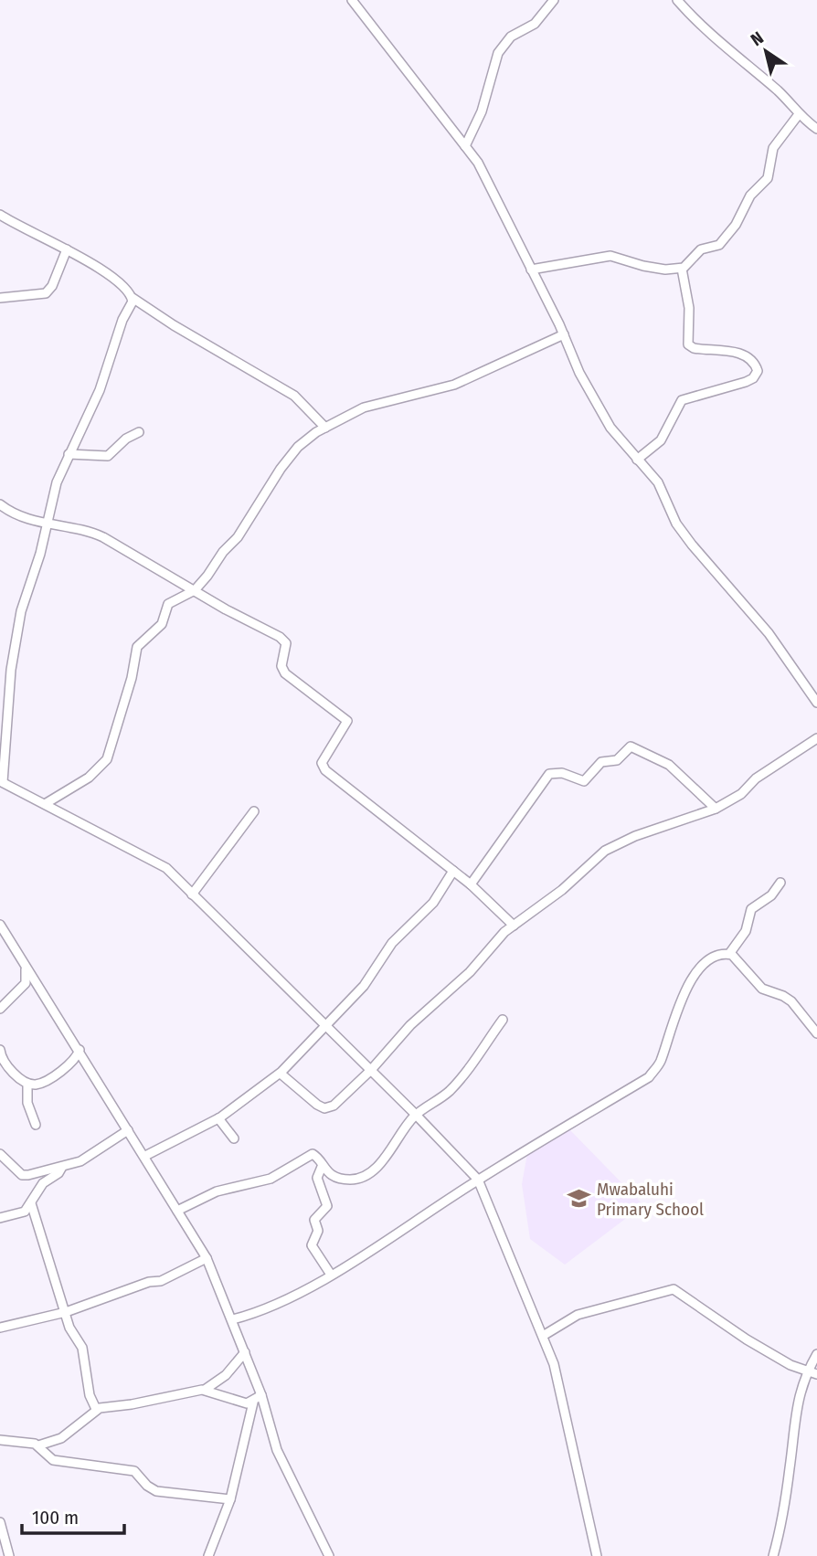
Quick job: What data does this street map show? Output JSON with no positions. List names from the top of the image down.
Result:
{
  "places": {
    "school or university": ["Mwabaluhi Primary School"]
  },
  "scale_bar": "100 m",
  "north": "top left"
}
